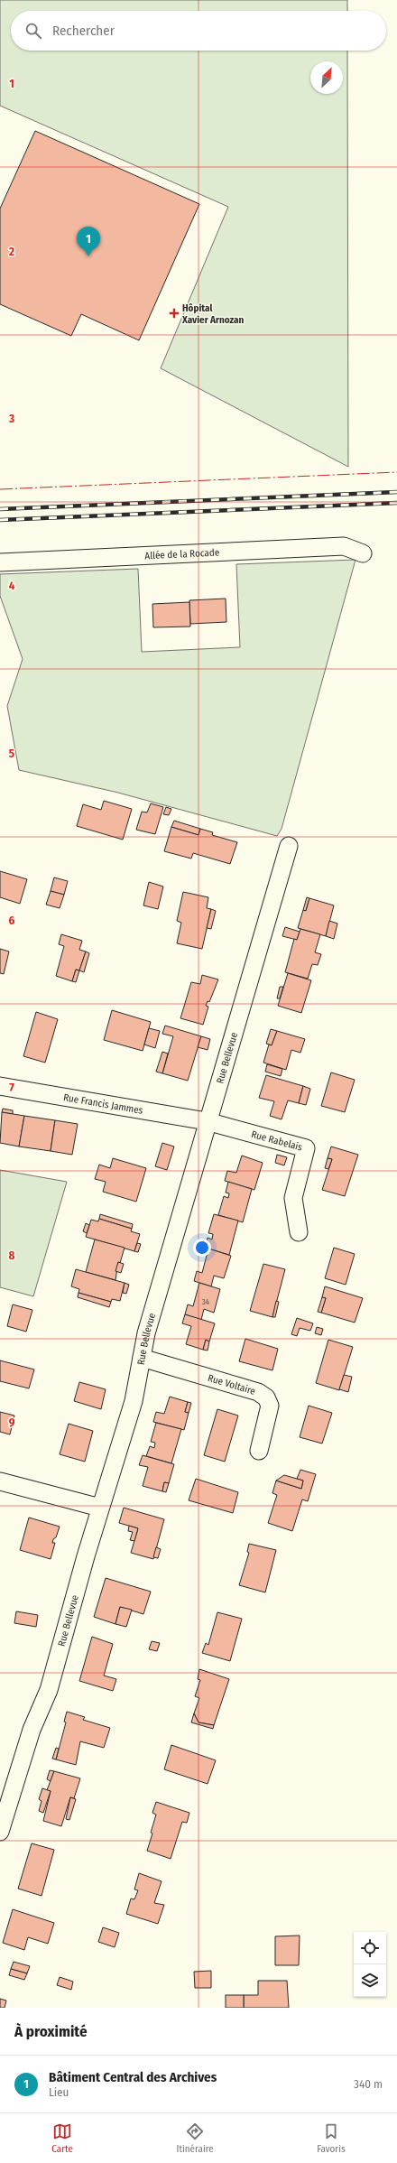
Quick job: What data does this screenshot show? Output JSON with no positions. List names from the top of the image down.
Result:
{
  "streets": {
    "street": [
      "Allée de la Rocade",
      "Rue Bellevue",
      "Rue Francis Jammes",
      "Rue Rabelais",
      "Rue Voltaire"
    ]
  },
  "crossings": [
    ["Rue Bellevue", "Rue Francis Jammes"],
    ["Rue Bellevue", "Rue Rabelais"],
    ["Rue Bellevue", "Rue Voltaire"],
    ["Rue Francis Jammes", "Rue Rabelais"]
  ],
  "places": {
    "health": ["Hôpital Xavier Arnozan"]
  },
  "house_numbers": ["34"],
  "north": "top right",
  "page": {
    "search": "Rechercher",
    "pins": "1",
    "heading": "À proximité",
    "list": [
      {
        "mark": "1",
        "name": "Bâtiment Central des Archives",
        "note": "Lieu",
        "value": "340 m"
      }
    ],
    "nav": ["Carte", "Itinéraire", "Favoris"]
  },
  "grid": {
    "rows": [
      "1",
      "2",
      "3",
      "4",
      "5",
      "6",
      "7",
      "8",
      "9"
    ]
  }
}
